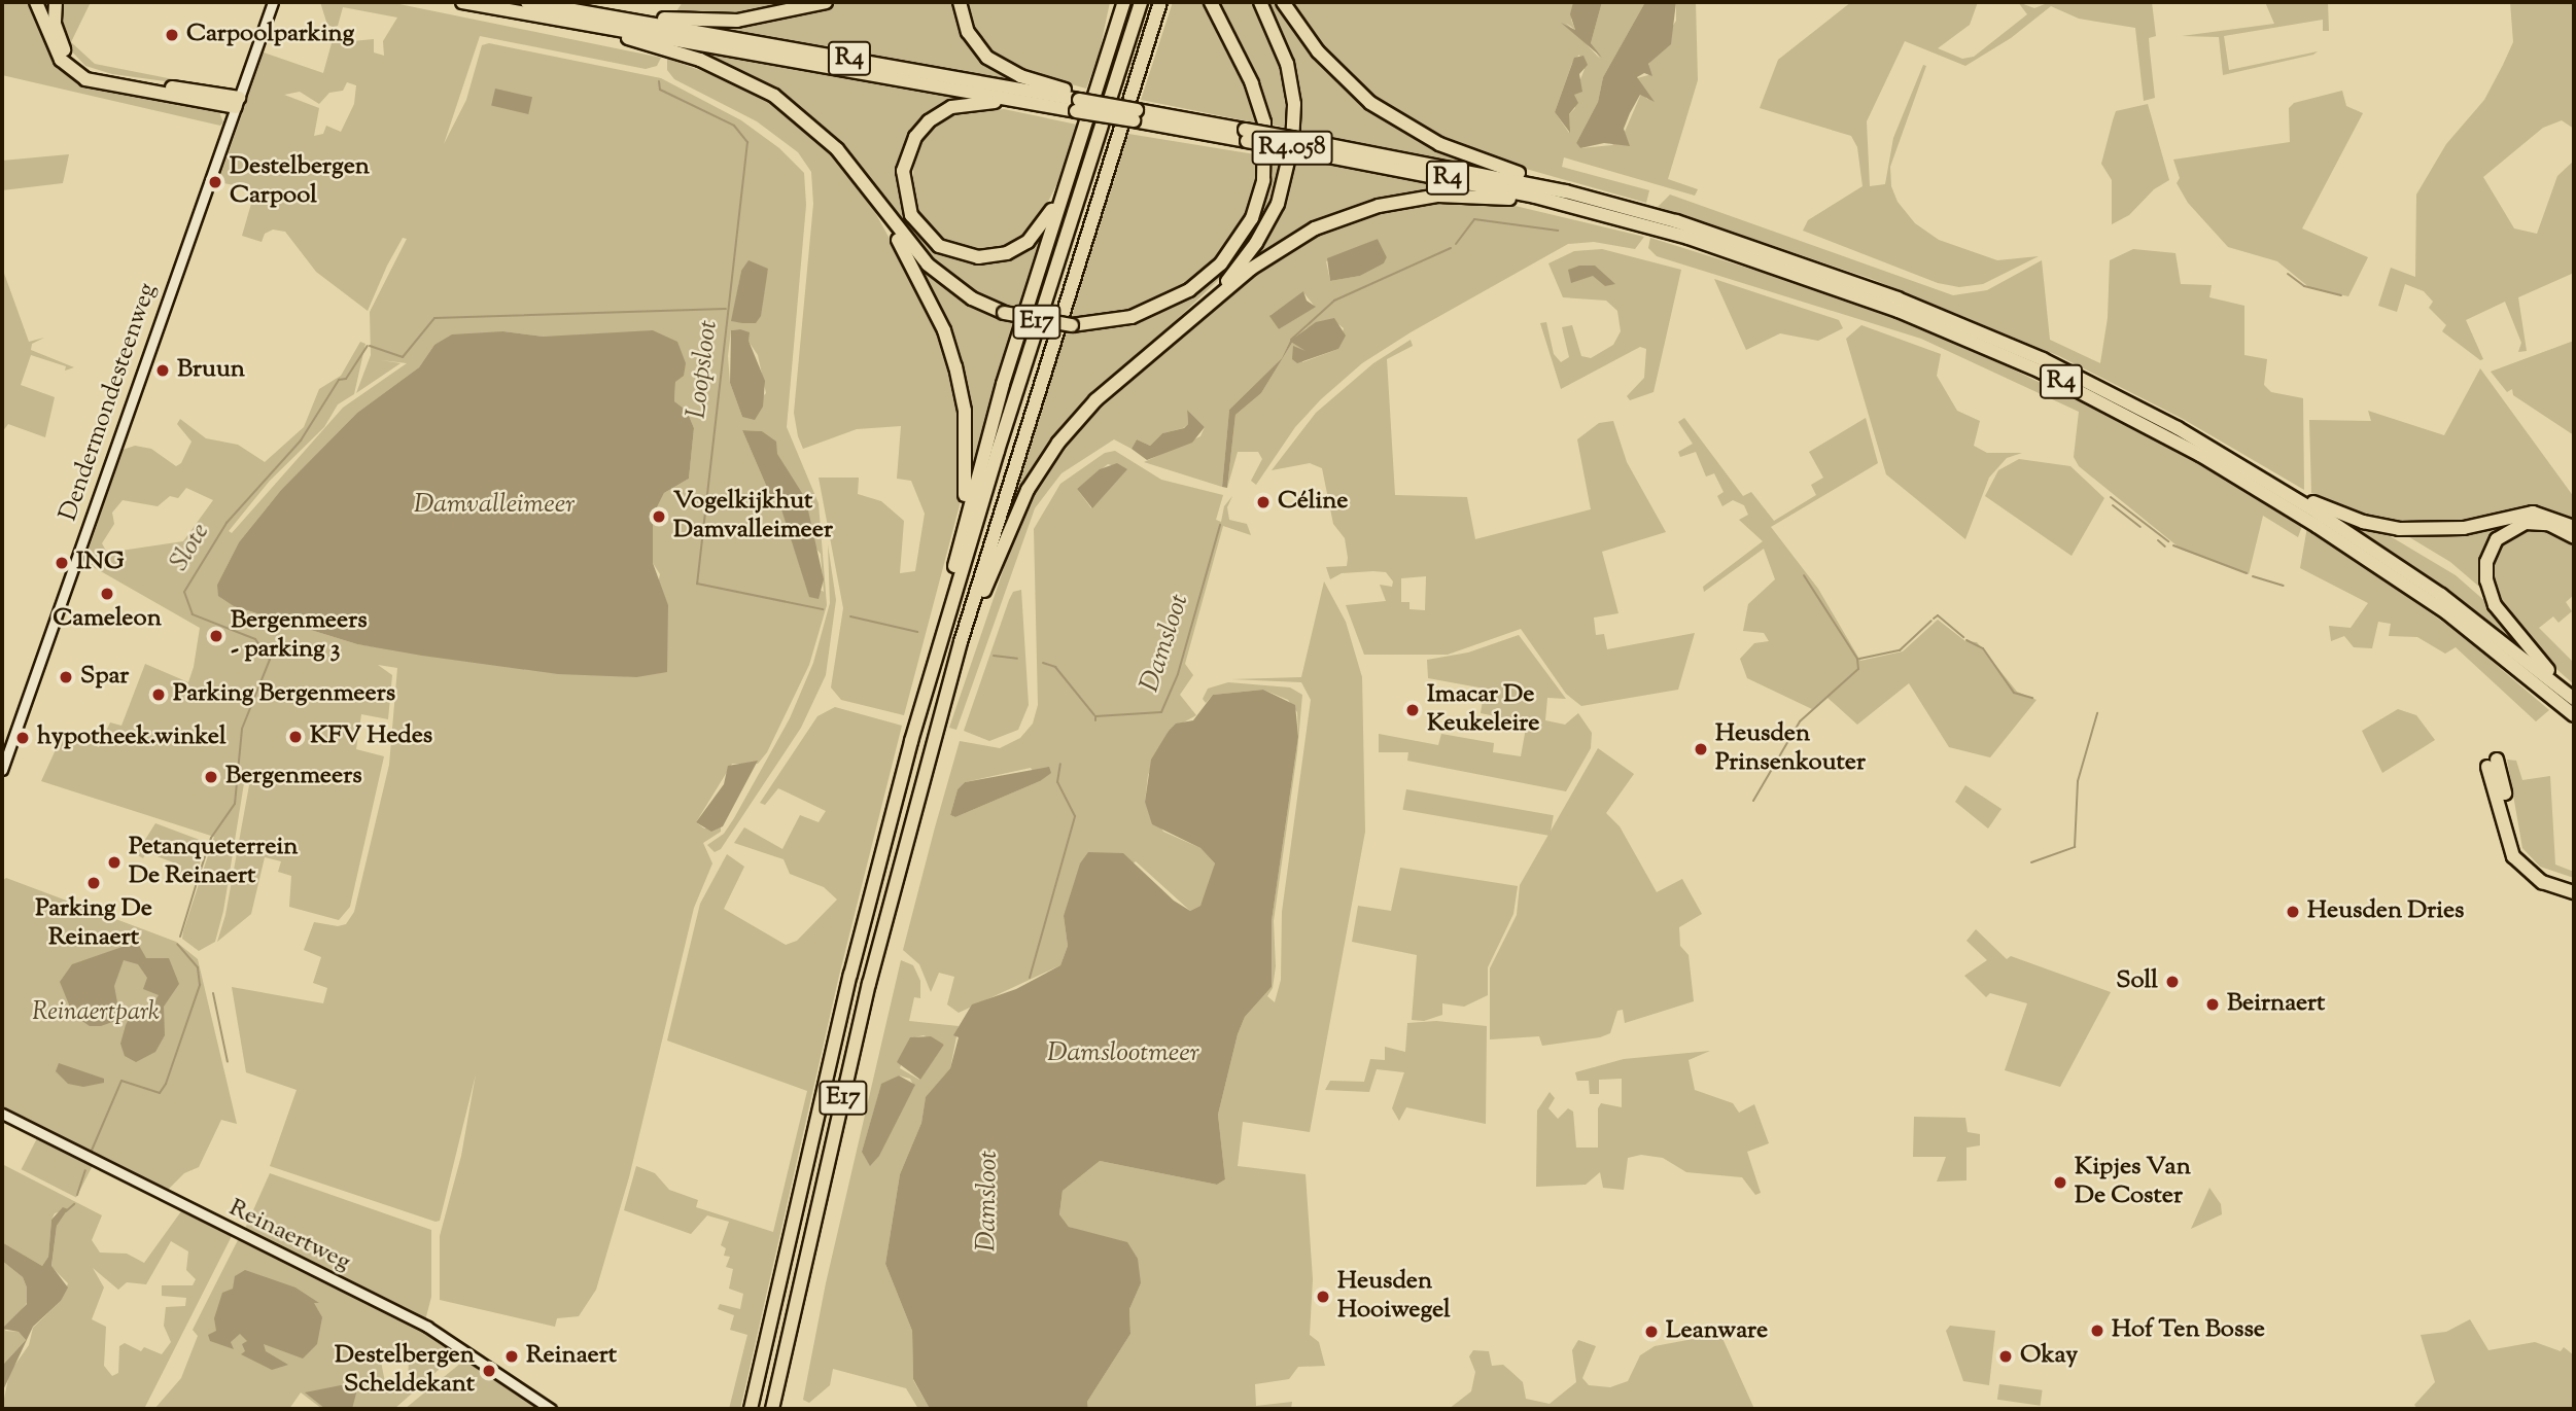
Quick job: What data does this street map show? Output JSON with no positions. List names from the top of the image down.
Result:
{
  "streets": {
    "highway": ["R4", "R4.058", "E17"],
    "main road": ["Dendermondesteenweg", "Reinaertweg"]
  },
  "water": [
    "Loopsloot",
    "Damvalleimeer",
    "Slote",
    "Damsloot",
    "Damslootmeer"
  ],
  "parks": ["Reinaertpark"],
  "places": [
    "Carpoolparking",
    "Destelbergen Carpool",
    "Bruun",
    "Céline",
    "Vogelkijkhut Damvalleimeer",
    "ING",
    "Cameleon",
    "Bergenmeers - parking 3",
    "Spar",
    "Parking Bergenmeers",
    "Imacar De Keukeleire",
    "KFV Hedes",
    "hypotheek.winkel",
    "Heusden Prinsenkouter",
    "Bergenmeers",
    "Petanqueterrein De Reinaert",
    "Parking De Reinaert",
    "Heusden Dries",
    "Soll",
    "Beirnaert",
    "Kipjes Van De Coster",
    "Heusden Hooiwegel",
    "Hof Ten Bosse",
    "Leanware",
    "Reinaert",
    "Okay",
    "Destelbergen Scheldekant"
  ]
}
